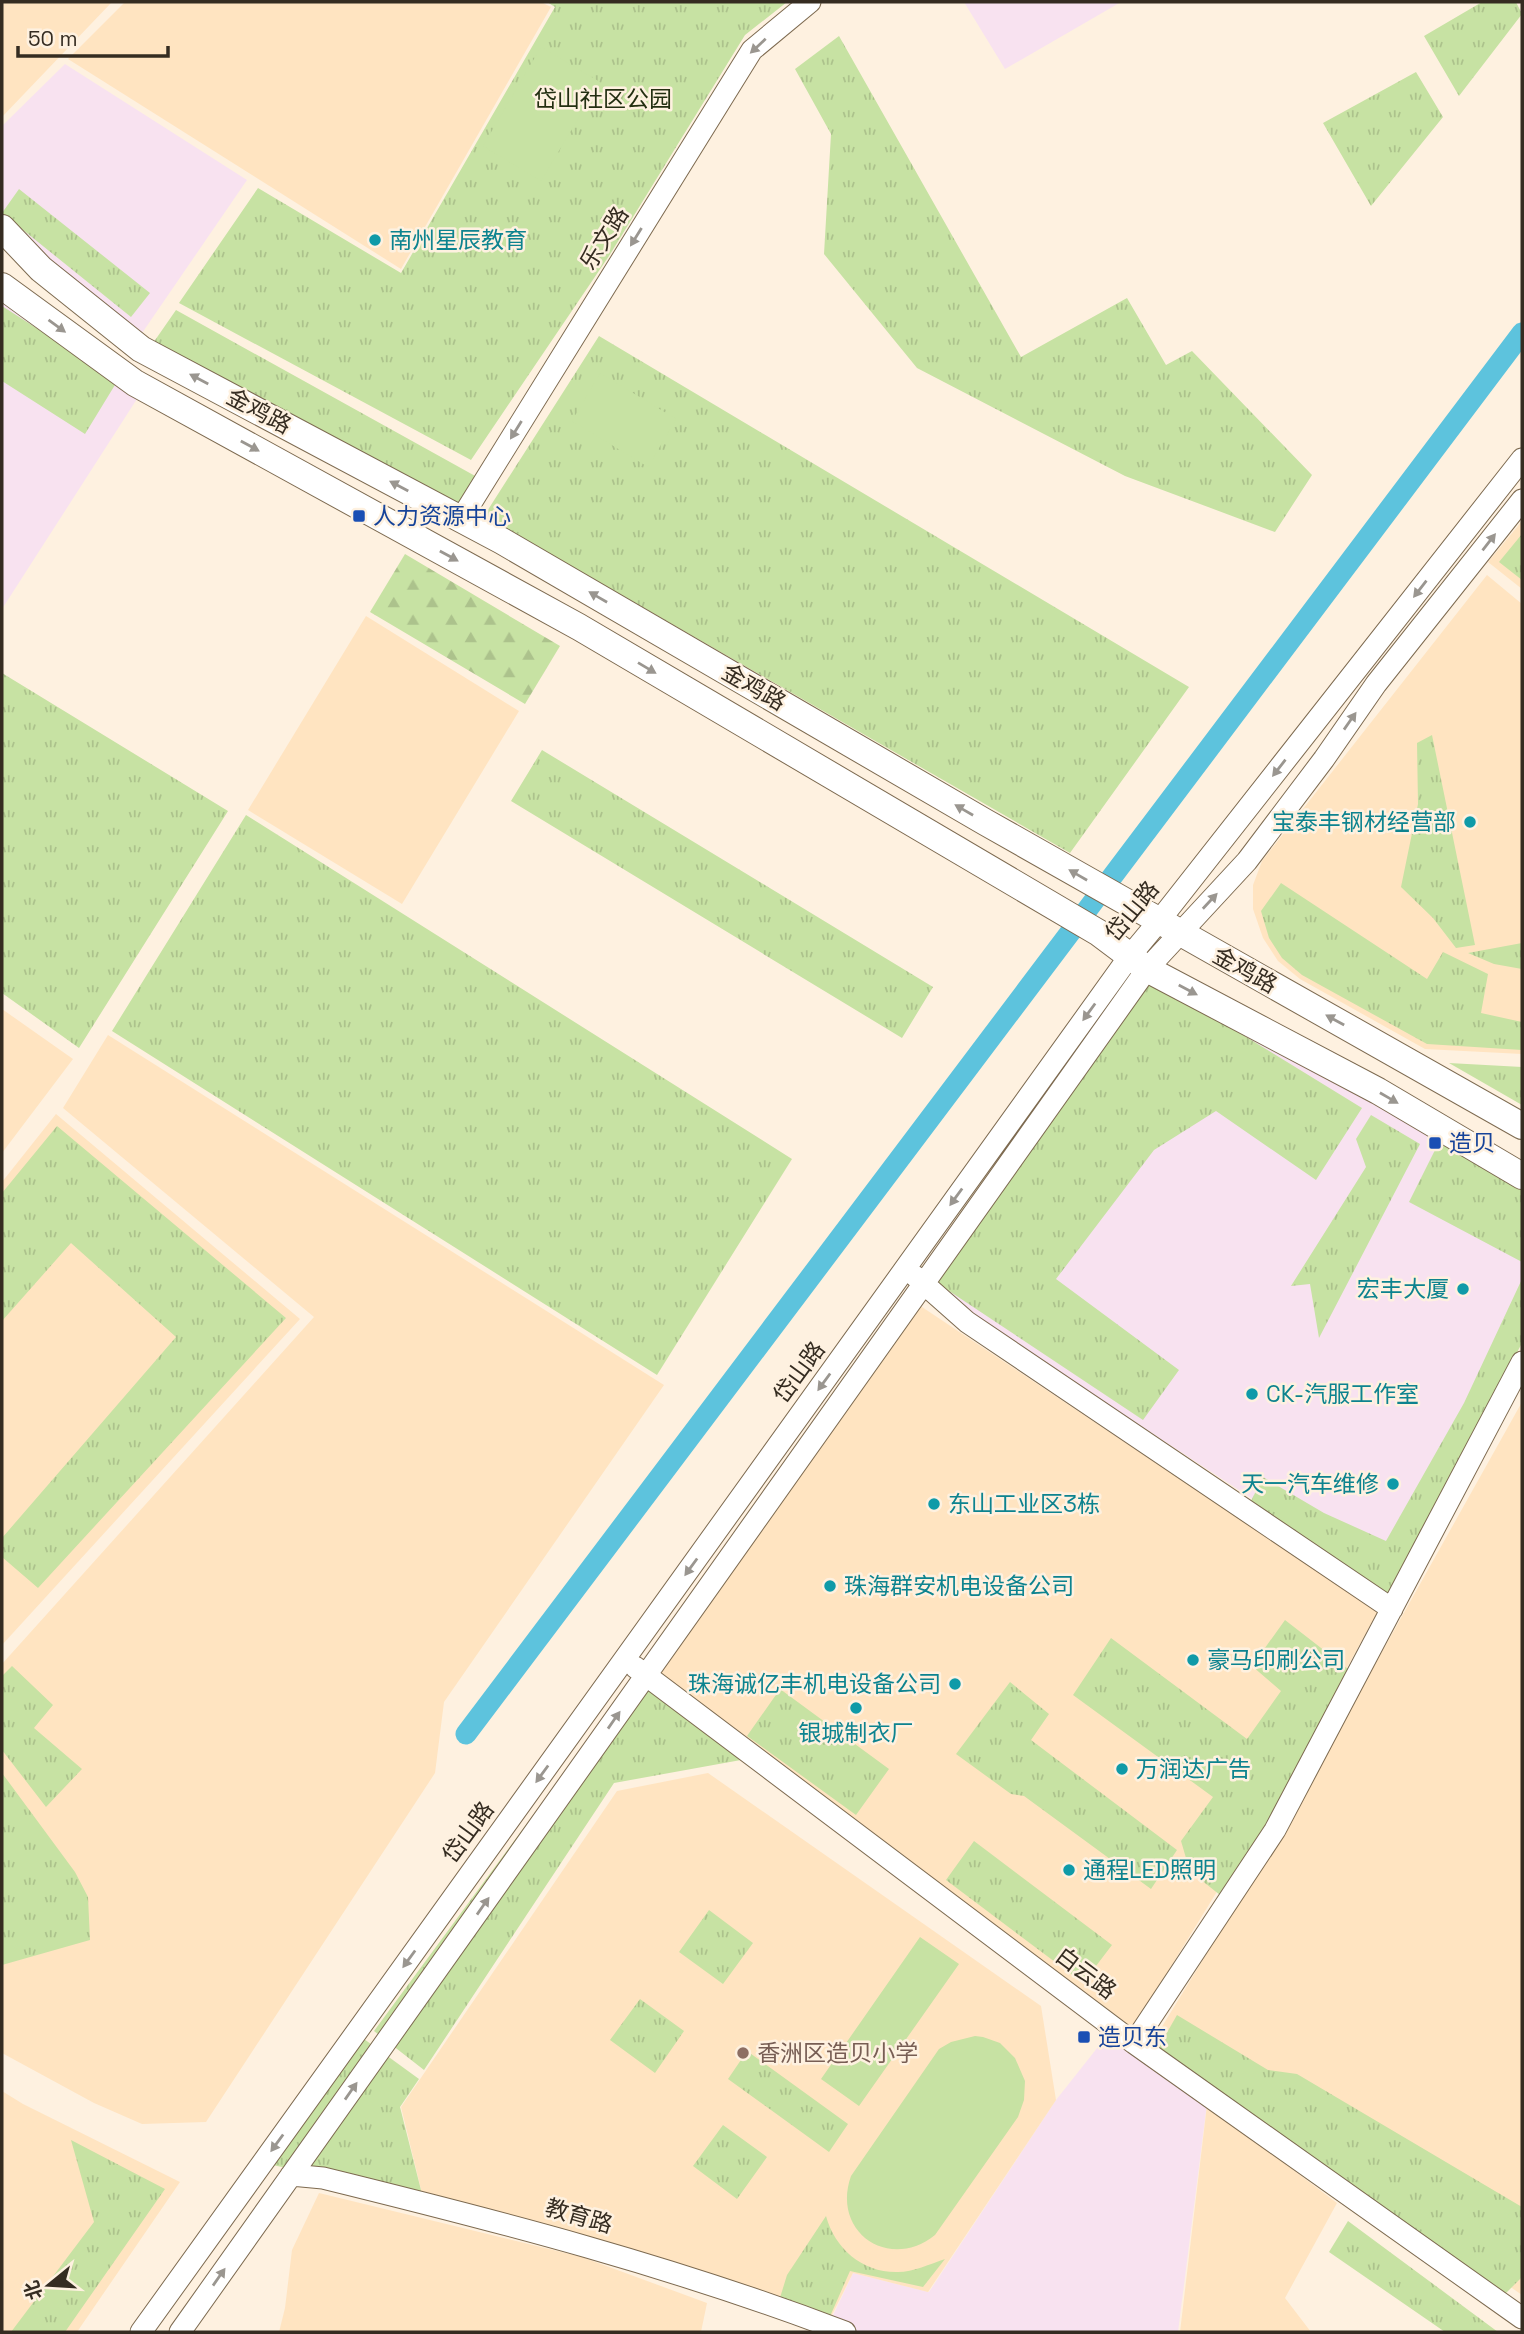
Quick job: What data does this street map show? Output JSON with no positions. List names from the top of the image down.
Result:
{
  "streets": {
    "main road": ["金鸡路"],
    "street": [
      "乐文路",
      "岱山路",
      "白云路",
      "教育路"
    ]
  },
  "crossings": [
    ["乐文路", "金鸡路"],
    ["金鸡路", "岱山路"],
    ["岱山路", "白云路"],
    ["岱山路", "教育路"]
  ],
  "one_way": ["乐文路"],
  "parks": ["岱山社区公园"],
  "places": {
    "other": [
      "南州星辰教育",
      "宝泰丰钢材经营部",
      "宏丰大厦",
      "CK-汽服工作室",
      "天一汽车维修",
      "东山工业区3栋",
      "珠海群安机电设备公司",
      "豪马印刷公司",
      "珠海诚亿丰机电设备公司",
      "银城制衣厂",
      "万润达广告",
      "通程LED照明",
      "香洲区造贝小学"
    ],
    "transit": ["人力资源中心", "造贝", "造贝东"]
  },
  "scale_bar": "50 m",
  "north": "left"
}
